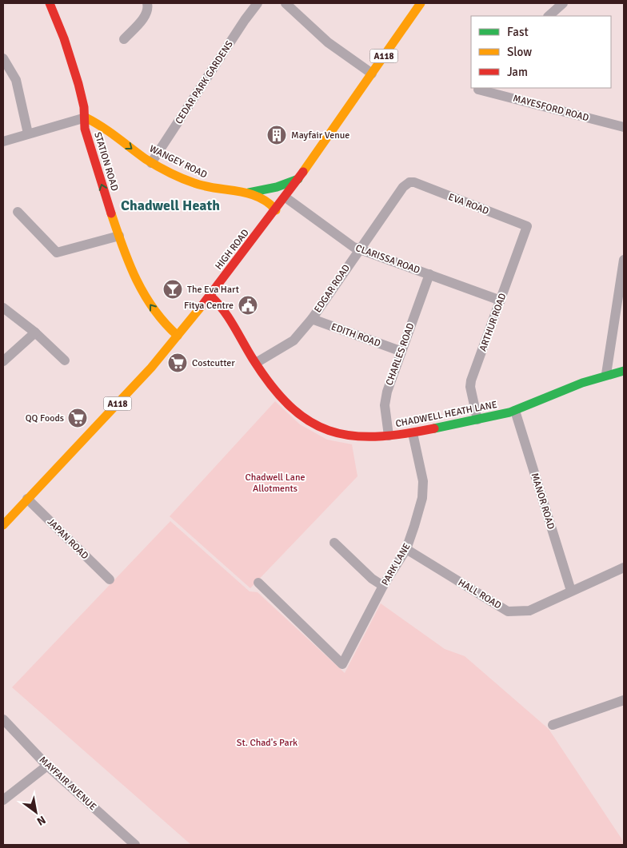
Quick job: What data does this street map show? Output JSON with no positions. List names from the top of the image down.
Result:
{
  "streets": {
    "street": [
      "A118",
      "CEDAR PARK GARDENS",
      "MAYESFORD ROAD",
      "STATION ROAD",
      "WANGEY ROAD",
      "EVA ROAD",
      "HIGH ROAD",
      "CLARISSA ROAD",
      "EDGAR ROAD",
      "ARTHUR ROAD",
      "EDITH ROAD",
      "CHARLES ROAD",
      "CHADWELL HEATH LANE",
      "MANOR ROAD",
      "JAPAN ROAD",
      "PARK LANE",
      "HALL ROAD",
      "MAYFAIR AVENUE"
    ]
  },
  "crossings": [
    ["CEDAR PARK GARDENS", "WANGEY ROAD"],
    ["STATION ROAD", "WANGEY ROAD"],
    ["STATION ROAD", "HIGH ROAD"],
    ["WANGEY ROAD", "HIGH ROAD"],
    ["EVA ROAD", "EDGAR ROAD"],
    ["EVA ROAD", "ARTHUR ROAD"],
    ["HIGH ROAD", "CLARISSA ROAD"],
    ["HIGH ROAD", "CHADWELL HEATH LANE"],
    ["HIGH ROAD", "JAPAN ROAD"],
    ["CLARISSA ROAD", "EDGAR ROAD"],
    ["CLARISSA ROAD", "ARTHUR ROAD"],
    ["CLARISSA ROAD", "CHARLES ROAD"],
    ["EDGAR ROAD", "EDITH ROAD"],
    ["EDGAR ROAD", "CHADWELL HEATH LANE"],
    ["ARTHUR ROAD", "CHADWELL HEATH LANE"],
    ["EDITH ROAD", "CHARLES ROAD"],
    ["CHARLES ROAD", "CHADWELL HEATH LANE"],
    ["CHADWELL HEATH LANE", "MANOR ROAD"],
    ["CHADWELL HEATH LANE", "PARK LANE"],
    ["MANOR ROAD", "HALL ROAD"],
    ["PARK LANE", "HALL ROAD"]
  ],
  "one_way": ["STATION ROAD"],
  "districts": ["Chadwell Heath"],
  "parks": ["Chadwell Lane Allotments", "St. Chad's Park"],
  "places": {
    "building": ["Mayfair Venue"],
    "bar": ["The Eva Hart"],
    "public building": ["Fitya Centre"],
    "supermarket": ["Costcutter", "QQ Foods"]
  },
  "legend": ["Fast", "Slow", "Jam"],
  "north": "bottom right"
}
